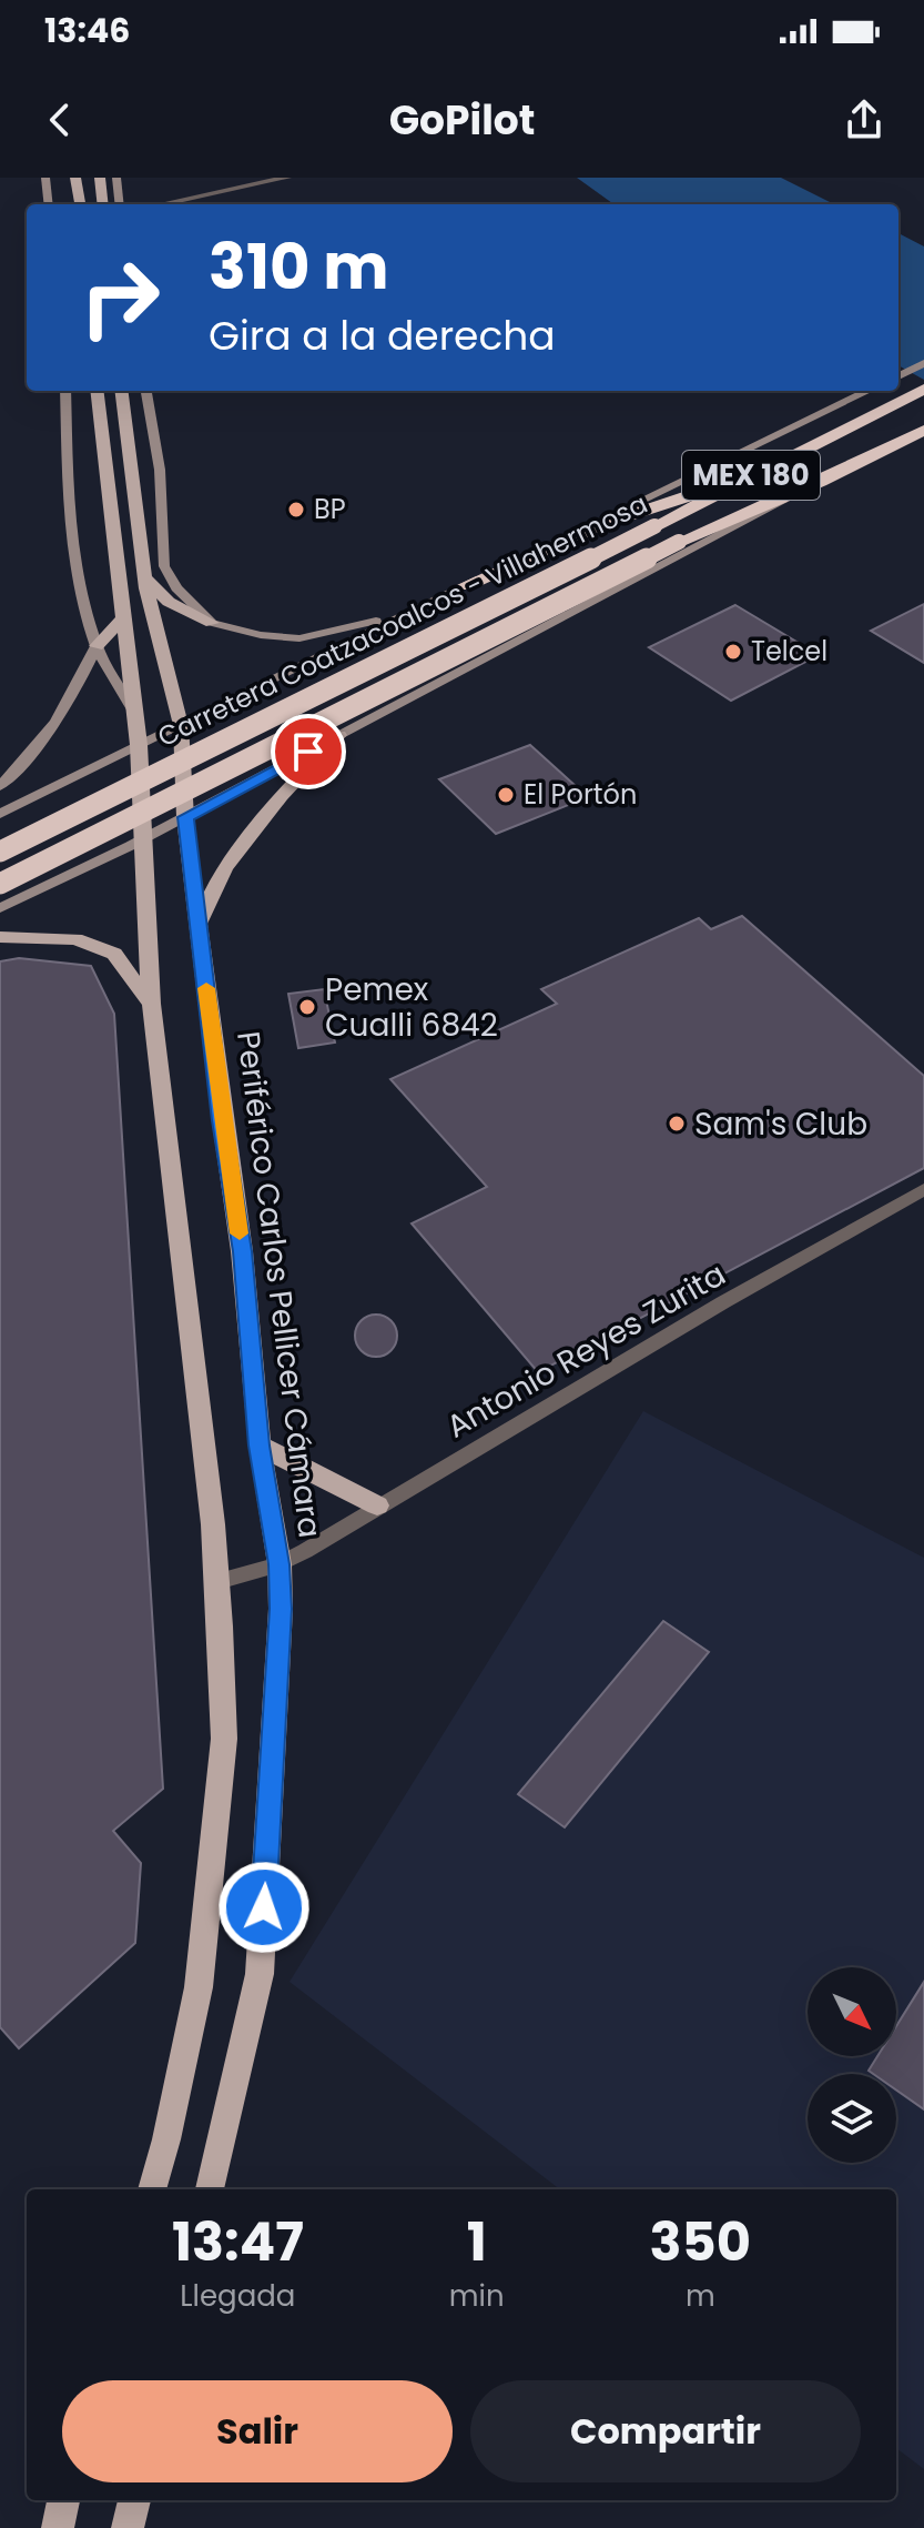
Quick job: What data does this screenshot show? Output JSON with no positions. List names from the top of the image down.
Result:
{
  "streets": {
    "highway": ["MEX 180", "Carretera Coatzacoalcos - Villahermosa"],
    "main road": ["Periférico Carlos Pellicer Cámara"],
    "street": ["Antonio Reyes Zurita"]
  },
  "crossings": [
    ["Periférico Carlos Pellicer Cámara", "Antonio Reyes Zurita"]
  ],
  "places": [
    "BP",
    "Telcel",
    "El Portón",
    "Pemex Cualli 6842",
    "Sam's Club"
  ],
  "north": "bottom right",
  "page": {
    "status": "13:46",
    "header": "GoPilot",
    "turn": ["310 m", "Gira a la derecha"],
    "eta": [
      "13:47",
      "Llegada",
      "1",
      "min",
      "350",
      "m"
    ],
    "buttons": ["Salir", "Compartir"]
  }
}
